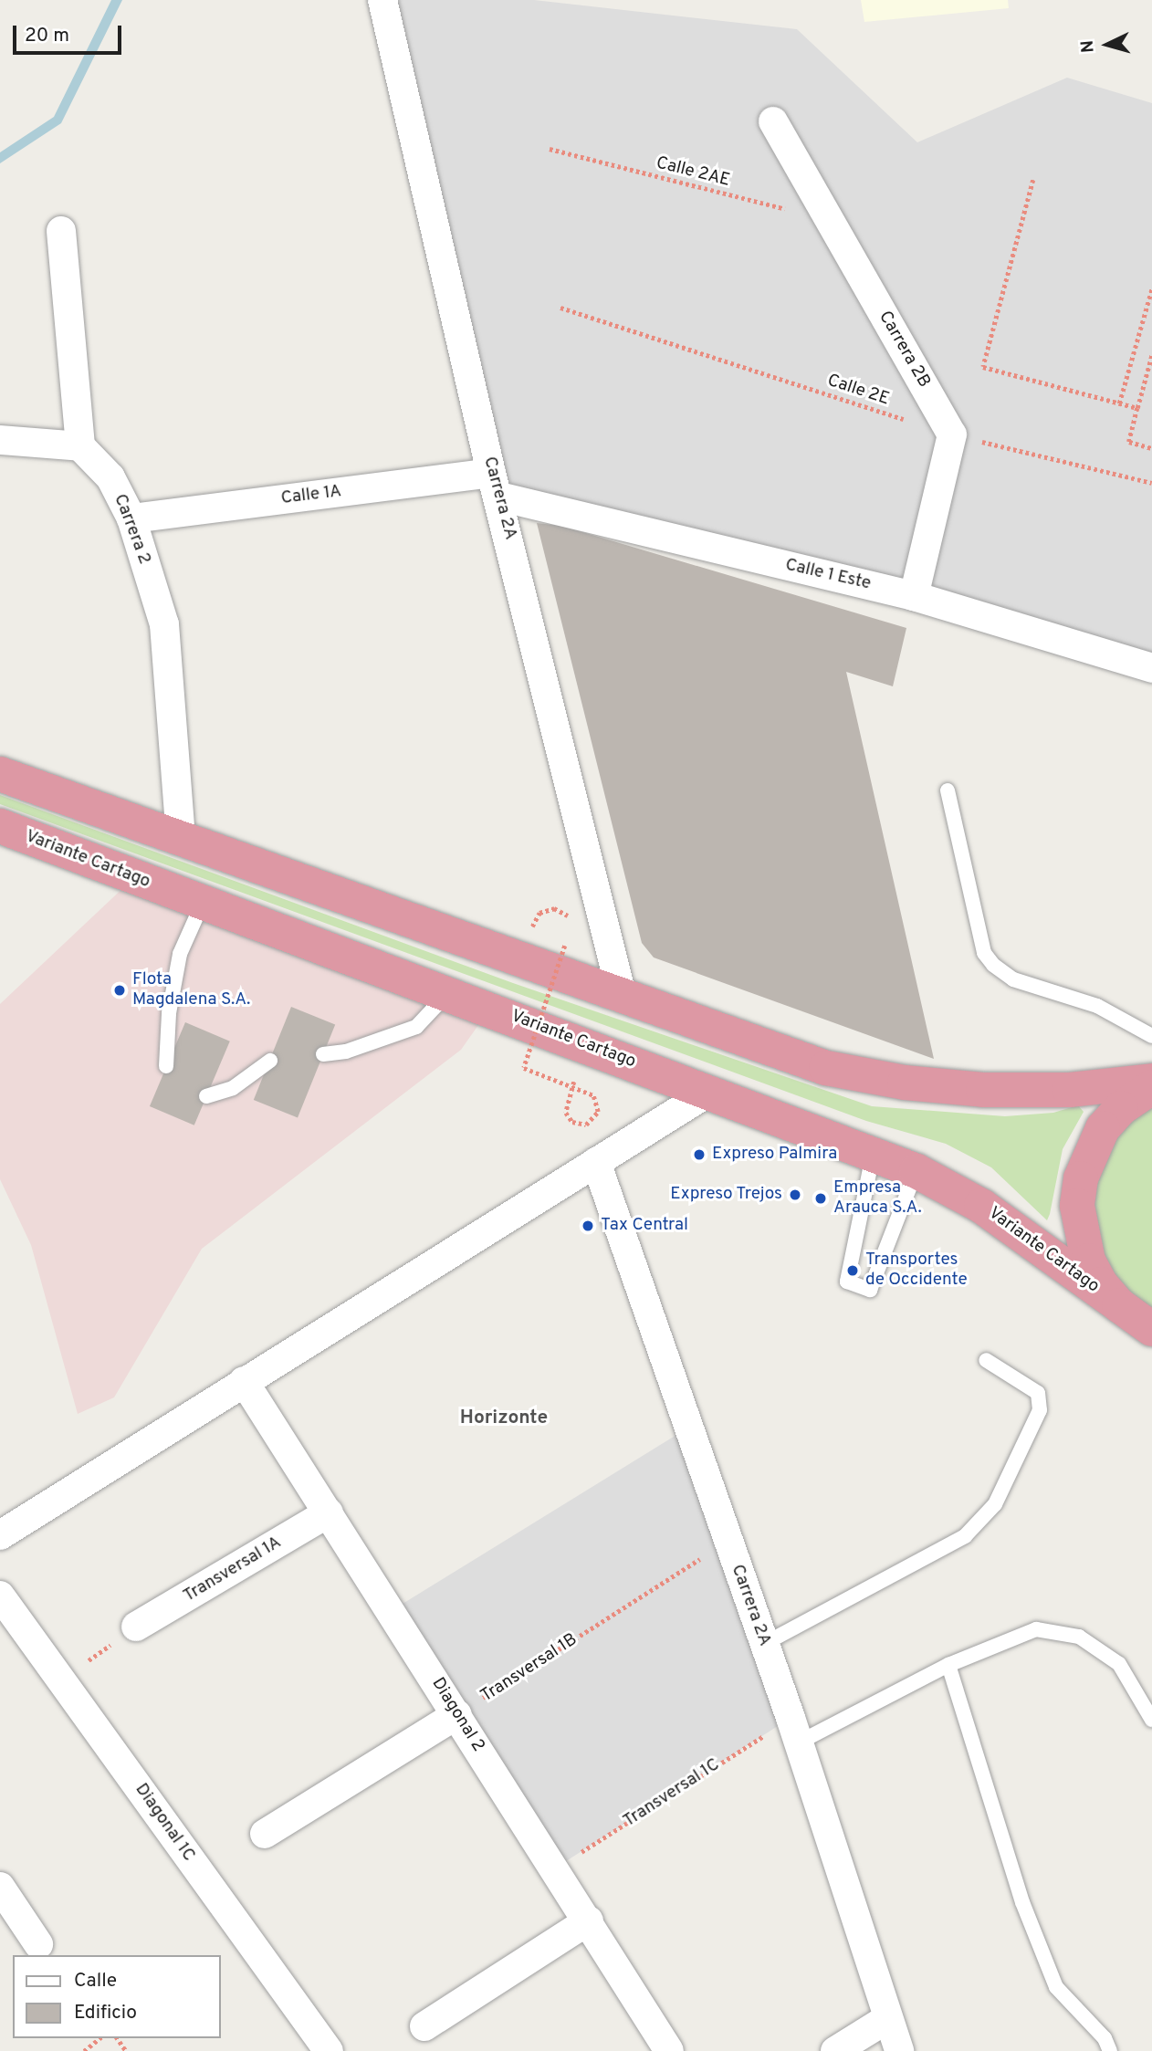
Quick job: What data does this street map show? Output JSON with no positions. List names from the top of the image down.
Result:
{
  "streets": {
    "highway": ["Variante Cartago"],
    "street": [
      "Carrera 2B",
      "Calle 1A",
      "Carrera 2A",
      "Carrera 2",
      "Calle 1 Este",
      "Transversal 1A",
      "Diagonal 2",
      "Diagonal 1C"
    ],
    "path": [
      "Calle 2AE",
      "Calle 2E",
      "Transversal 1B",
      "Transversal 1C"
    ]
  },
  "crossings": [
    ["Calle 2AE", "Carrera 2B"],
    ["Carrera 2B", "Calle 2E"],
    ["Calle 1A", "Carrera 2A"],
    ["Calle 1A", "Carrera 2"],
    ["Calle 1A", "Calle 1 Este"],
    ["Carrera 2A", "Calle 1 Este"],
    ["Carrera 2A", "Transversal 1B"],
    ["Carrera 2A", "Transversal 1C"],
    ["Transversal 1A", "Diagonal 2"],
    ["Transversal 1B", "Diagonal 2"],
    ["Diagonal 2", "Transversal 1C"]
  ],
  "districts": ["Horizonte"],
  "places": [
    "Flota Magdalena S.A.",
    "Expreso Palmira",
    "Expreso Trejos",
    "Empresa Arauca S.A.",
    "Tax Central",
    "Transportes de Occidente"
  ],
  "legend": ["Calle", "Edificio"],
  "scale_bar": "20 m",
  "north": "left"
}
